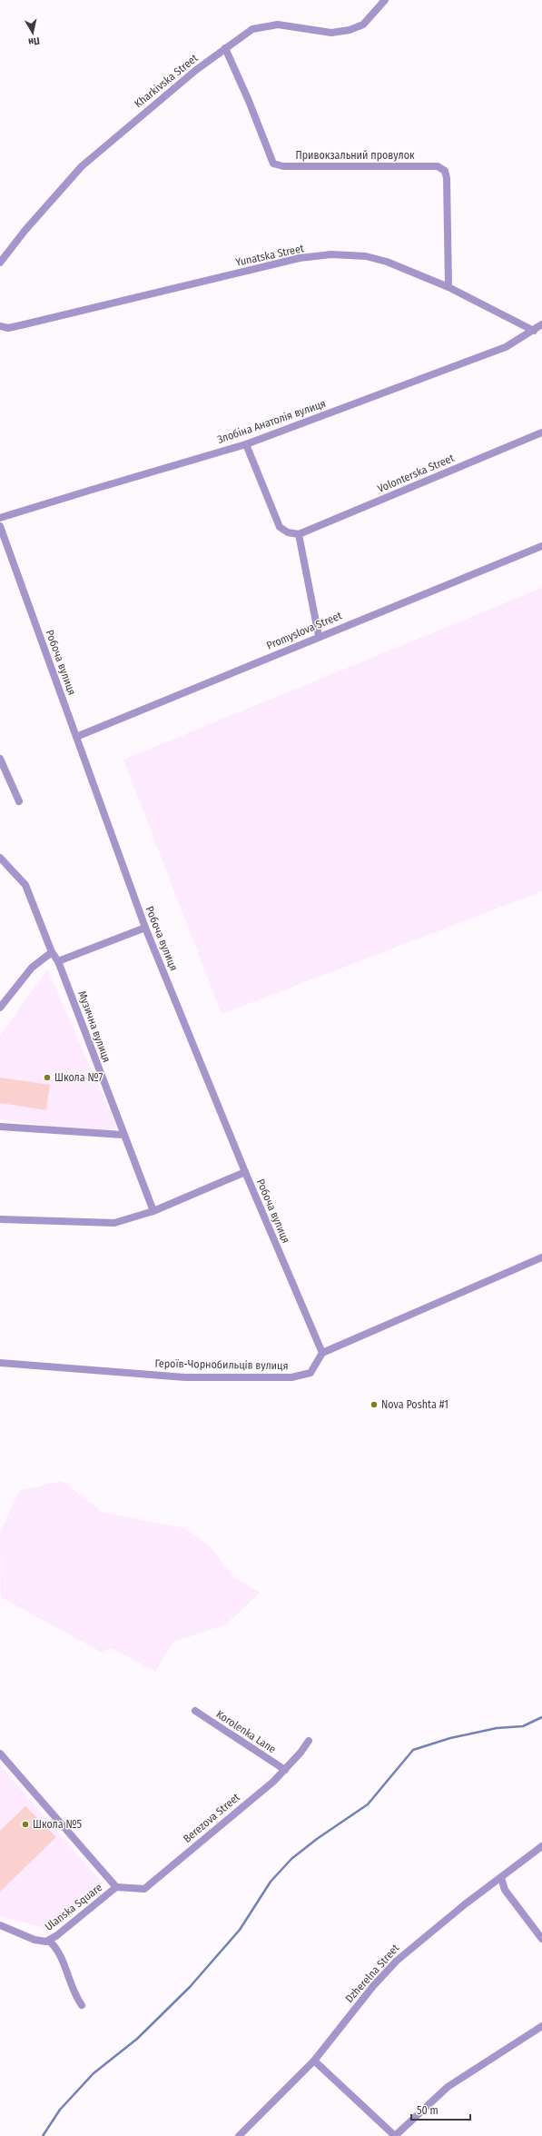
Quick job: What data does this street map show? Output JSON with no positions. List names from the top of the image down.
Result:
{
  "streets": {
    "street": [
      "Kharkivska Street",
      "Привокзальний провулок",
      "Yunatska Street",
      "Злобіна Анатолія вулиця",
      "Volonterska Street",
      "Promyslova Street",
      "Робоча вулиця",
      "Музична вулиця",
      "Героїв-Чорнобильців вулиця",
      "Korolenka Lane",
      "Berezova Street",
      "Ulanska Square",
      "Dzherelna Street"
    ]
  },
  "crossings": [
    ["Kharkivska Street", "Привокзальний провулок"],
    ["Привокзальний провулок", "Yunatska Street"],
    ["Yunatska Street", "Злобіна Анатолія вулиця"],
    ["Promyslova Street", "Робоча вулиця"],
    ["Робоча вулиця", "Героїв-Чорнобильців вулиця"],
    ["Korolenka Lane", "Berezova Street"],
    ["Berezova Street", "Ulanska Square"]
  ],
  "places": ["Школа №7", "Nova Poshta #1", "Школа №5"],
  "scale_bar": "50 m",
  "north": "bottom"
}
